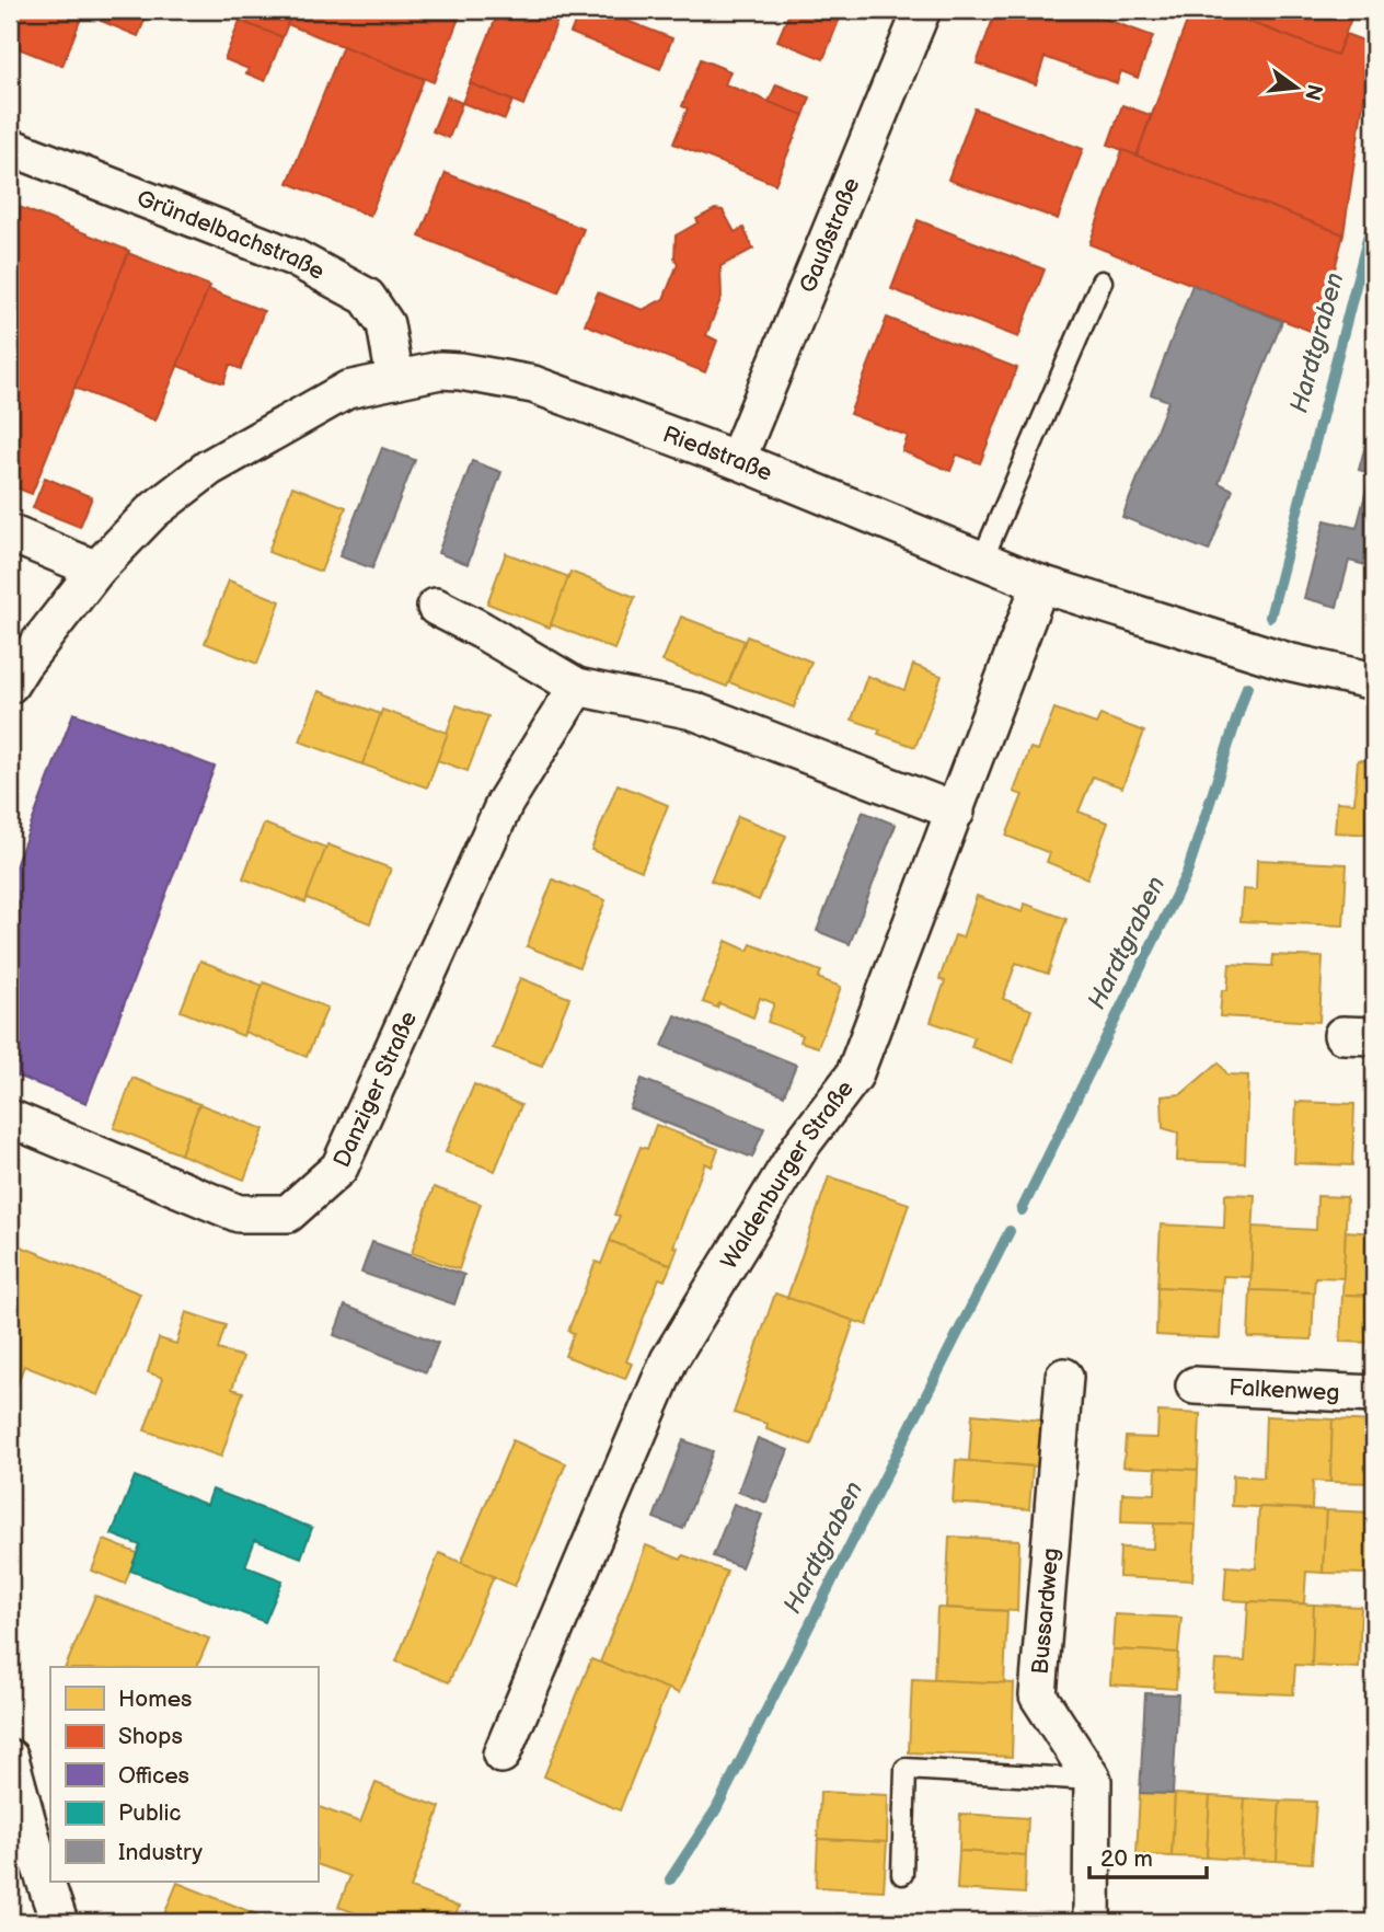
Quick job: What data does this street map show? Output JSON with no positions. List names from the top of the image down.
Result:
{
  "streets": {
    "street": [
      "Gaußstraße",
      "Gründelbachstraße",
      "Riedstraße",
      "Danziger Straße",
      "Waldenburger Straße",
      "Falkenweg",
      "Bussardweg"
    ]
  },
  "crossings": [
    ["Gaußstraße", "Riedstraße"],
    ["Gründelbachstraße", "Riedstraße"],
    ["Riedstraße", "Waldenburger Straße"]
  ],
  "water": ["Hardtgraben"],
  "legend": [
    "Homes",
    "Shops",
    "Offices",
    "Public",
    "Industry"
  ],
  "scale_bar": "20 m",
  "north": "right"
}
